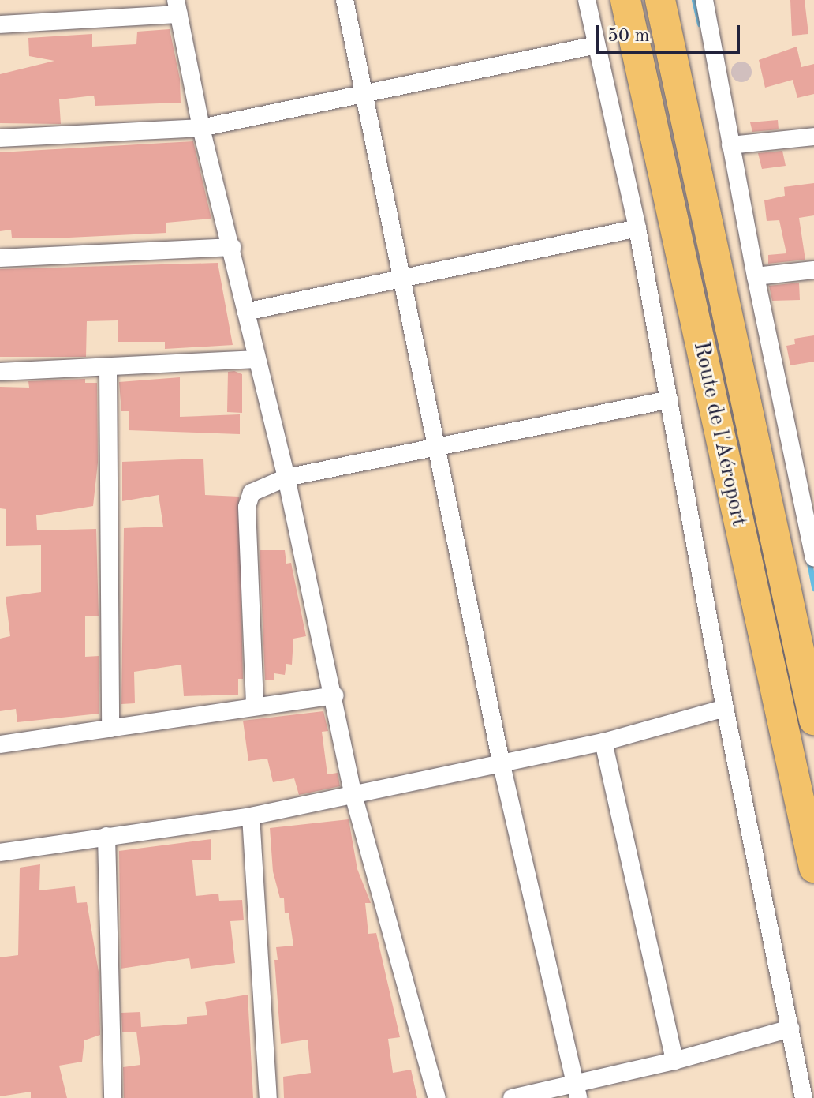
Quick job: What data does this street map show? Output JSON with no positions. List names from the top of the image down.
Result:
{
  "streets": {
    "highway": ["Route de l'Aéroport"]
  },
  "scale_bar": "50 m"
}
